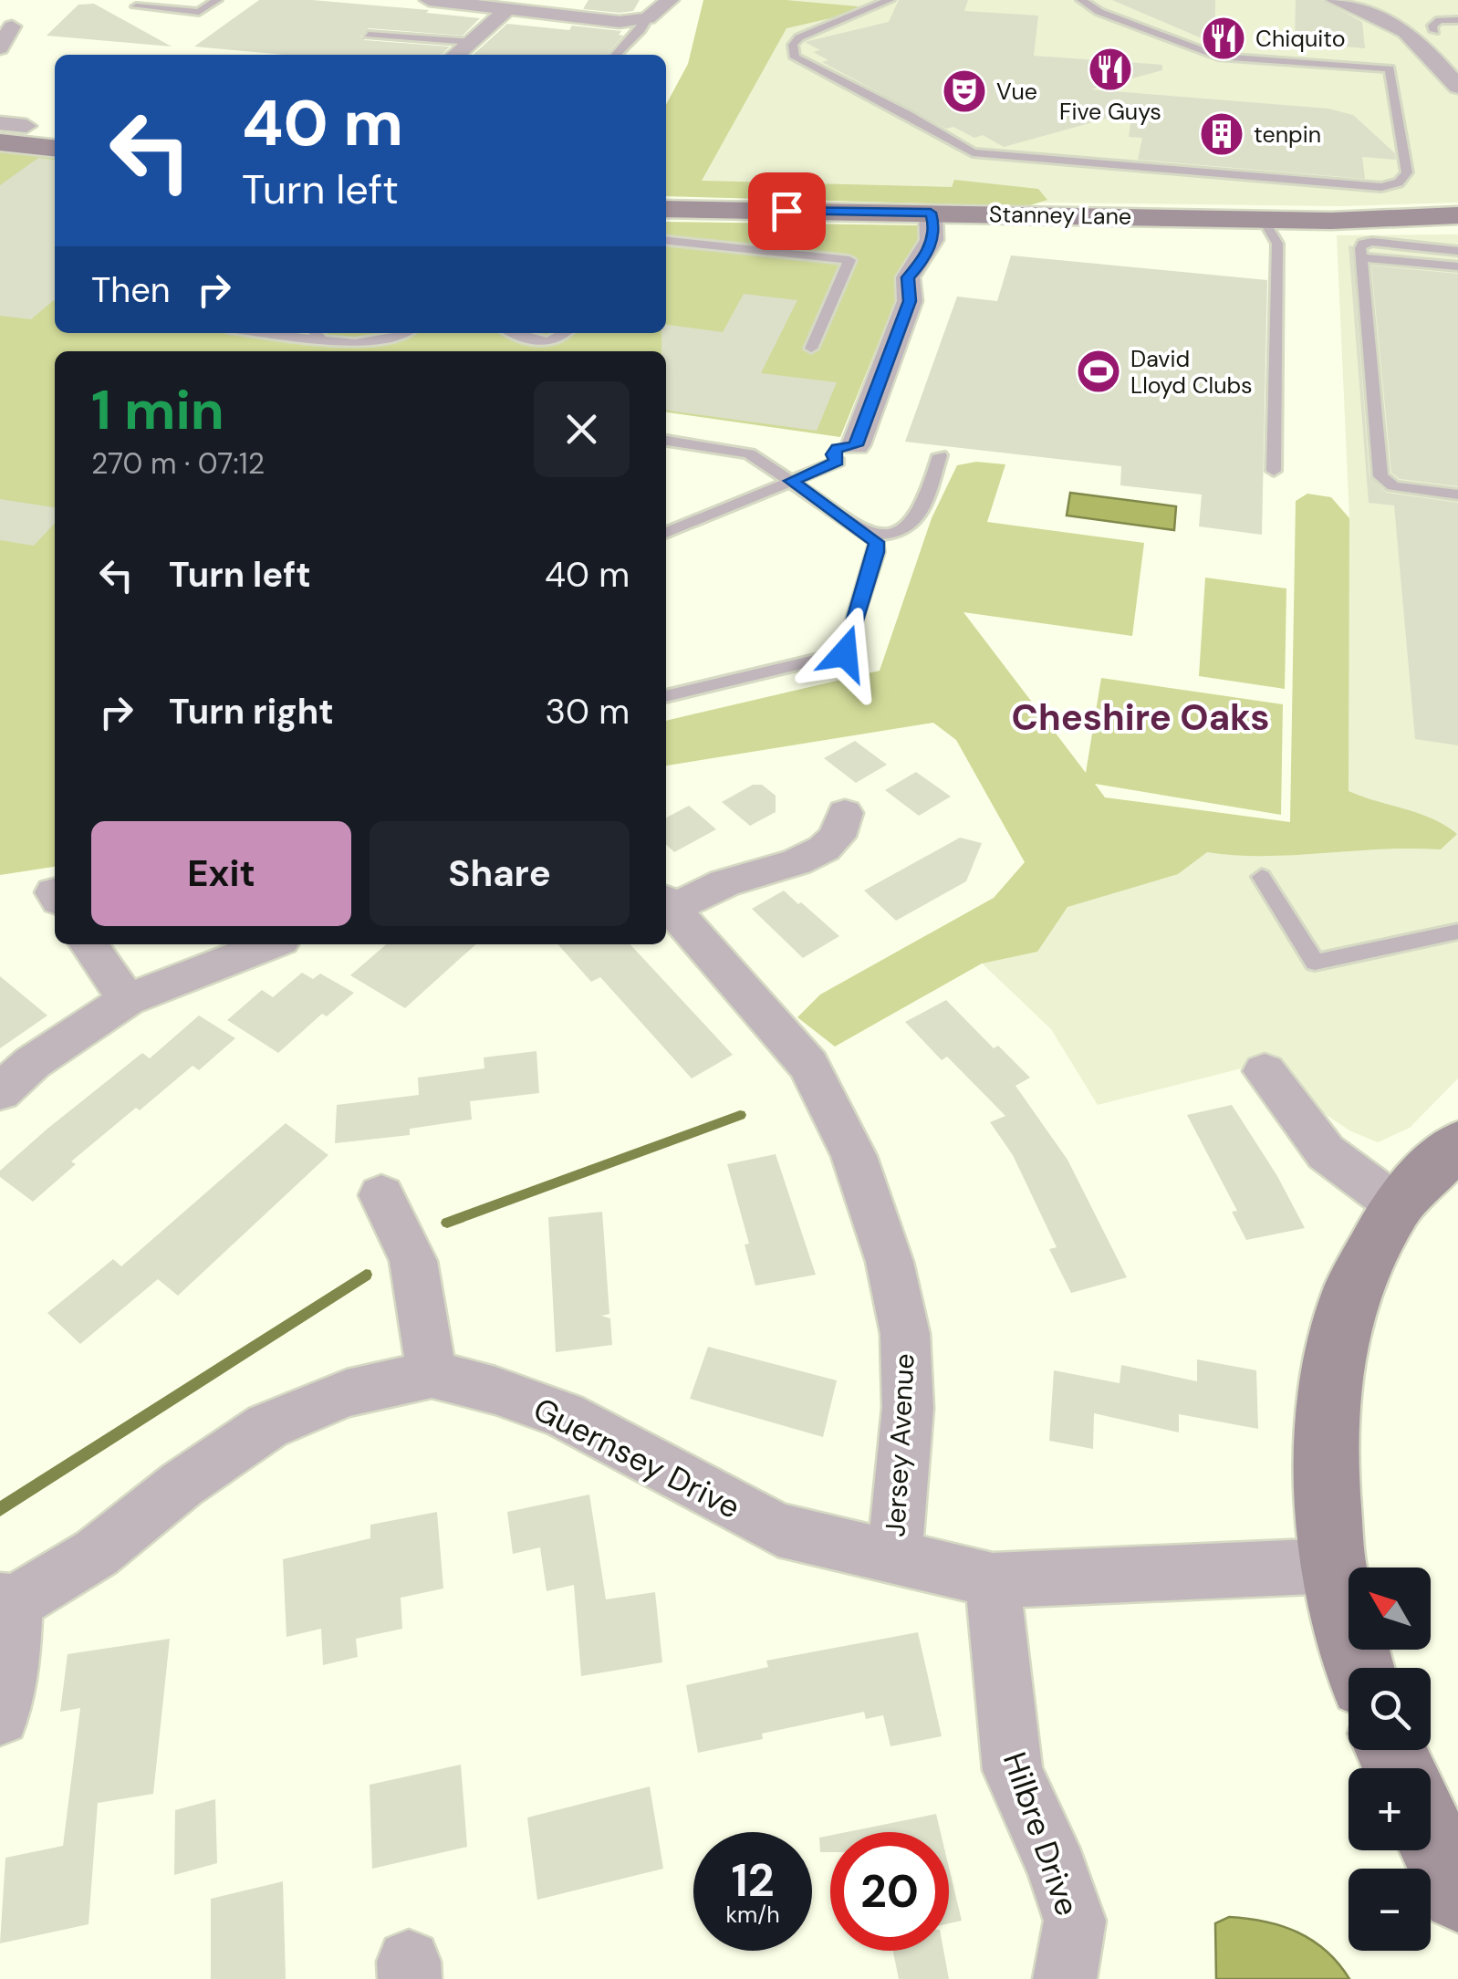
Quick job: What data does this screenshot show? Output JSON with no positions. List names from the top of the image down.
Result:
{
  "streets": {
    "main road": ["Stanney Lane"],
    "street": ["Jersey Avenue", "Guernsey Drive", "Hilbre Drive"]
  },
  "crossings": [
    ["Jersey Avenue", "Guernsey Drive"],
    ["Guernsey Drive", "Hilbre Drive"]
  ],
  "districts": ["Cheshire Oaks"],
  "places": {
    "restaurant": ["Chiquito", "Five Guys"],
    "theatre": ["Vue"],
    "building": ["tenpin"],
    "sports": ["David Lloyd Clubs"]
  },
  "north": "top left",
  "page": {
    "turn": ["40 m", "Turn left"],
    "then": "Then",
    "heading": ["1 min", "270 m · 07:12"],
    "list": [
      {
        "name": "Turn left",
        "value": "40 m"
      },
      {
        "name": "Turn right",
        "value": "30 m"
      }
    ],
    "buttons": ["Exit", "Share"],
    "map_buttons": ["+", "−"],
    "speed": "12 km/h",
    "limit": "20"
  }
}
